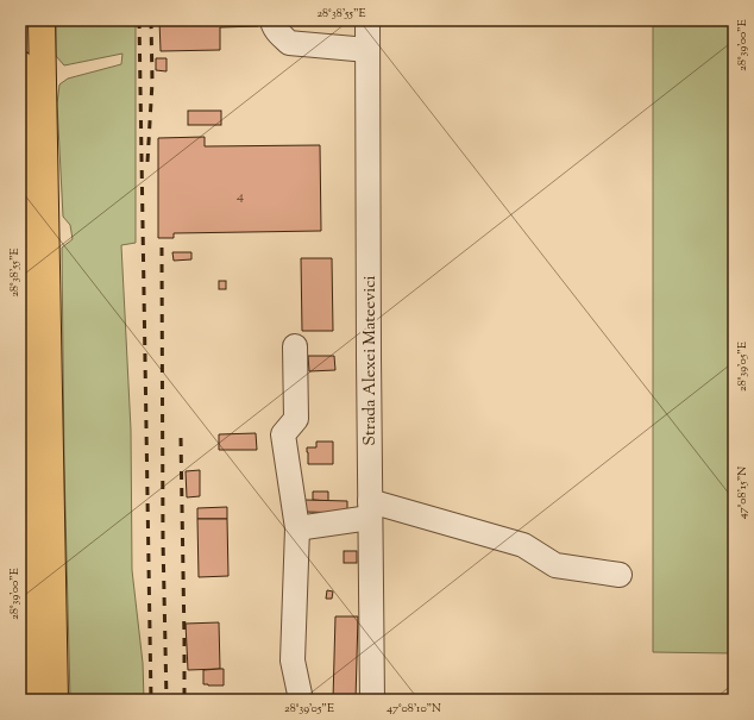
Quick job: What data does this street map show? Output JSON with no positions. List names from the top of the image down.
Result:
{
  "streets": {
    "street": ["Strada Alexei Mateevici"]
  },
  "house_numbers": ["4"],
  "coordinates": [
    "28°38'55\"E",
    "28°39'00\"E",
    "28°39'05\"E",
    "47°08'15\"N",
    "47°08'10\"N"
  ]
}
